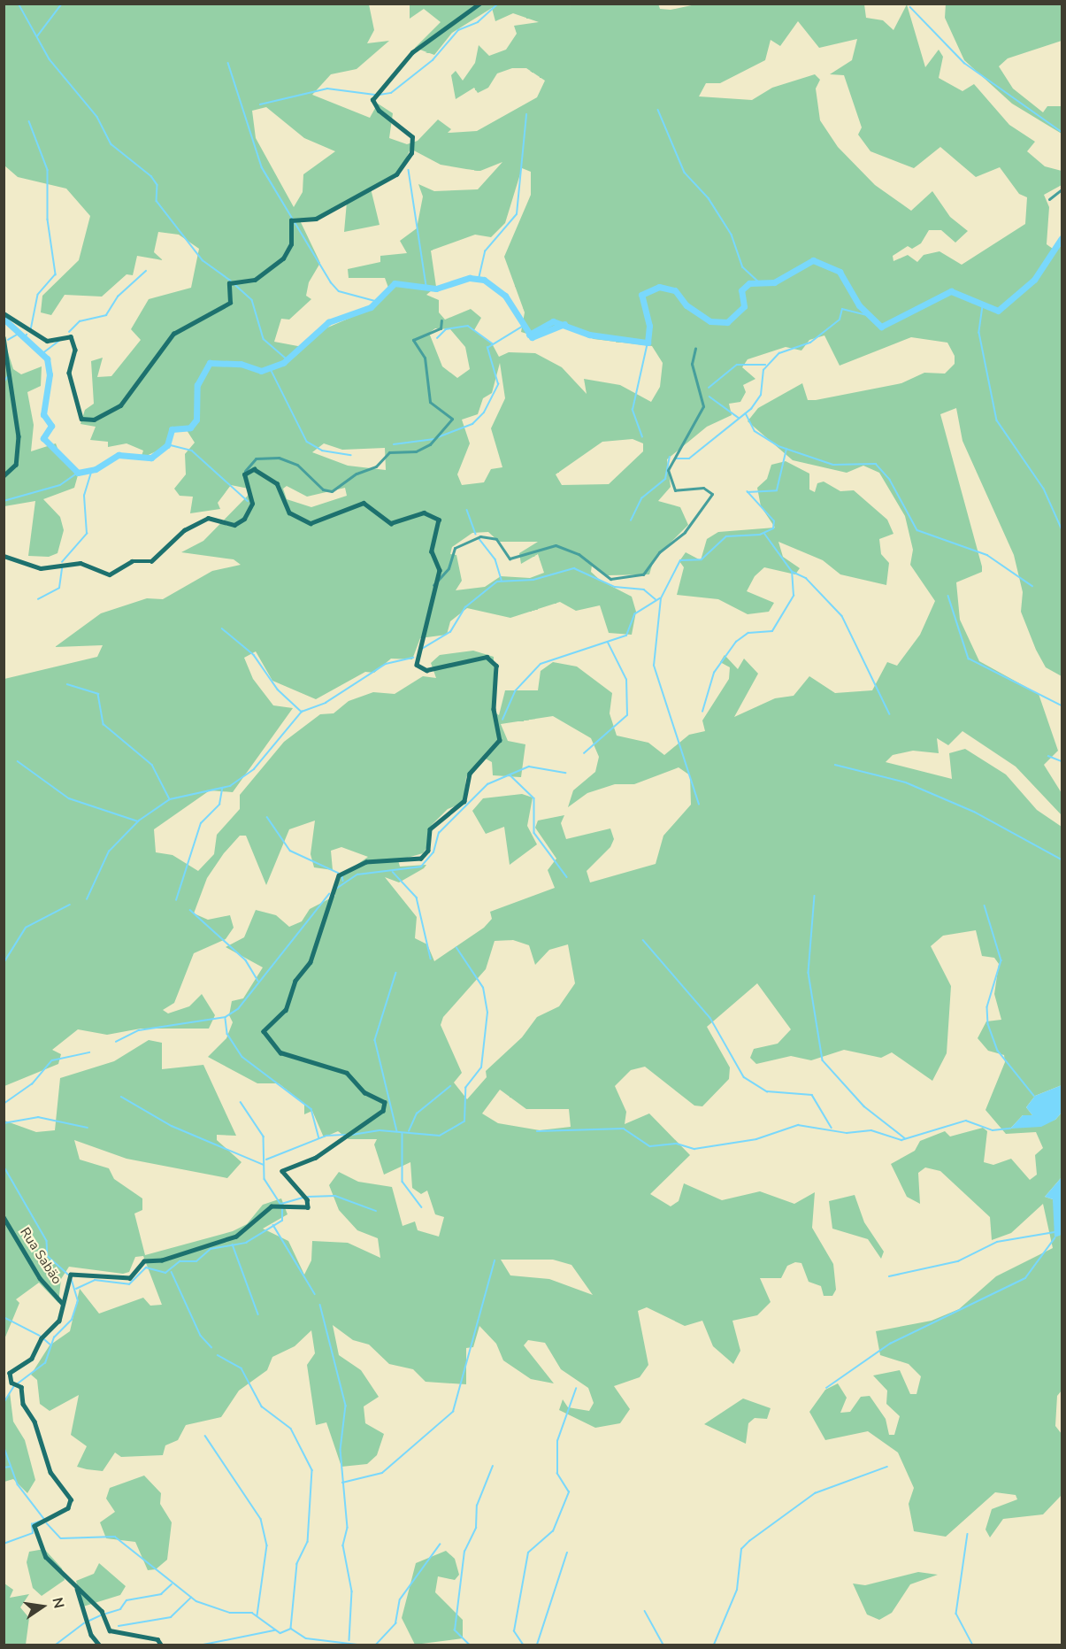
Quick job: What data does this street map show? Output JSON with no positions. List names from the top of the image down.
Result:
{
  "streets": {
    "street": ["Rua Sabäo"]
  },
  "north": "right"
}
